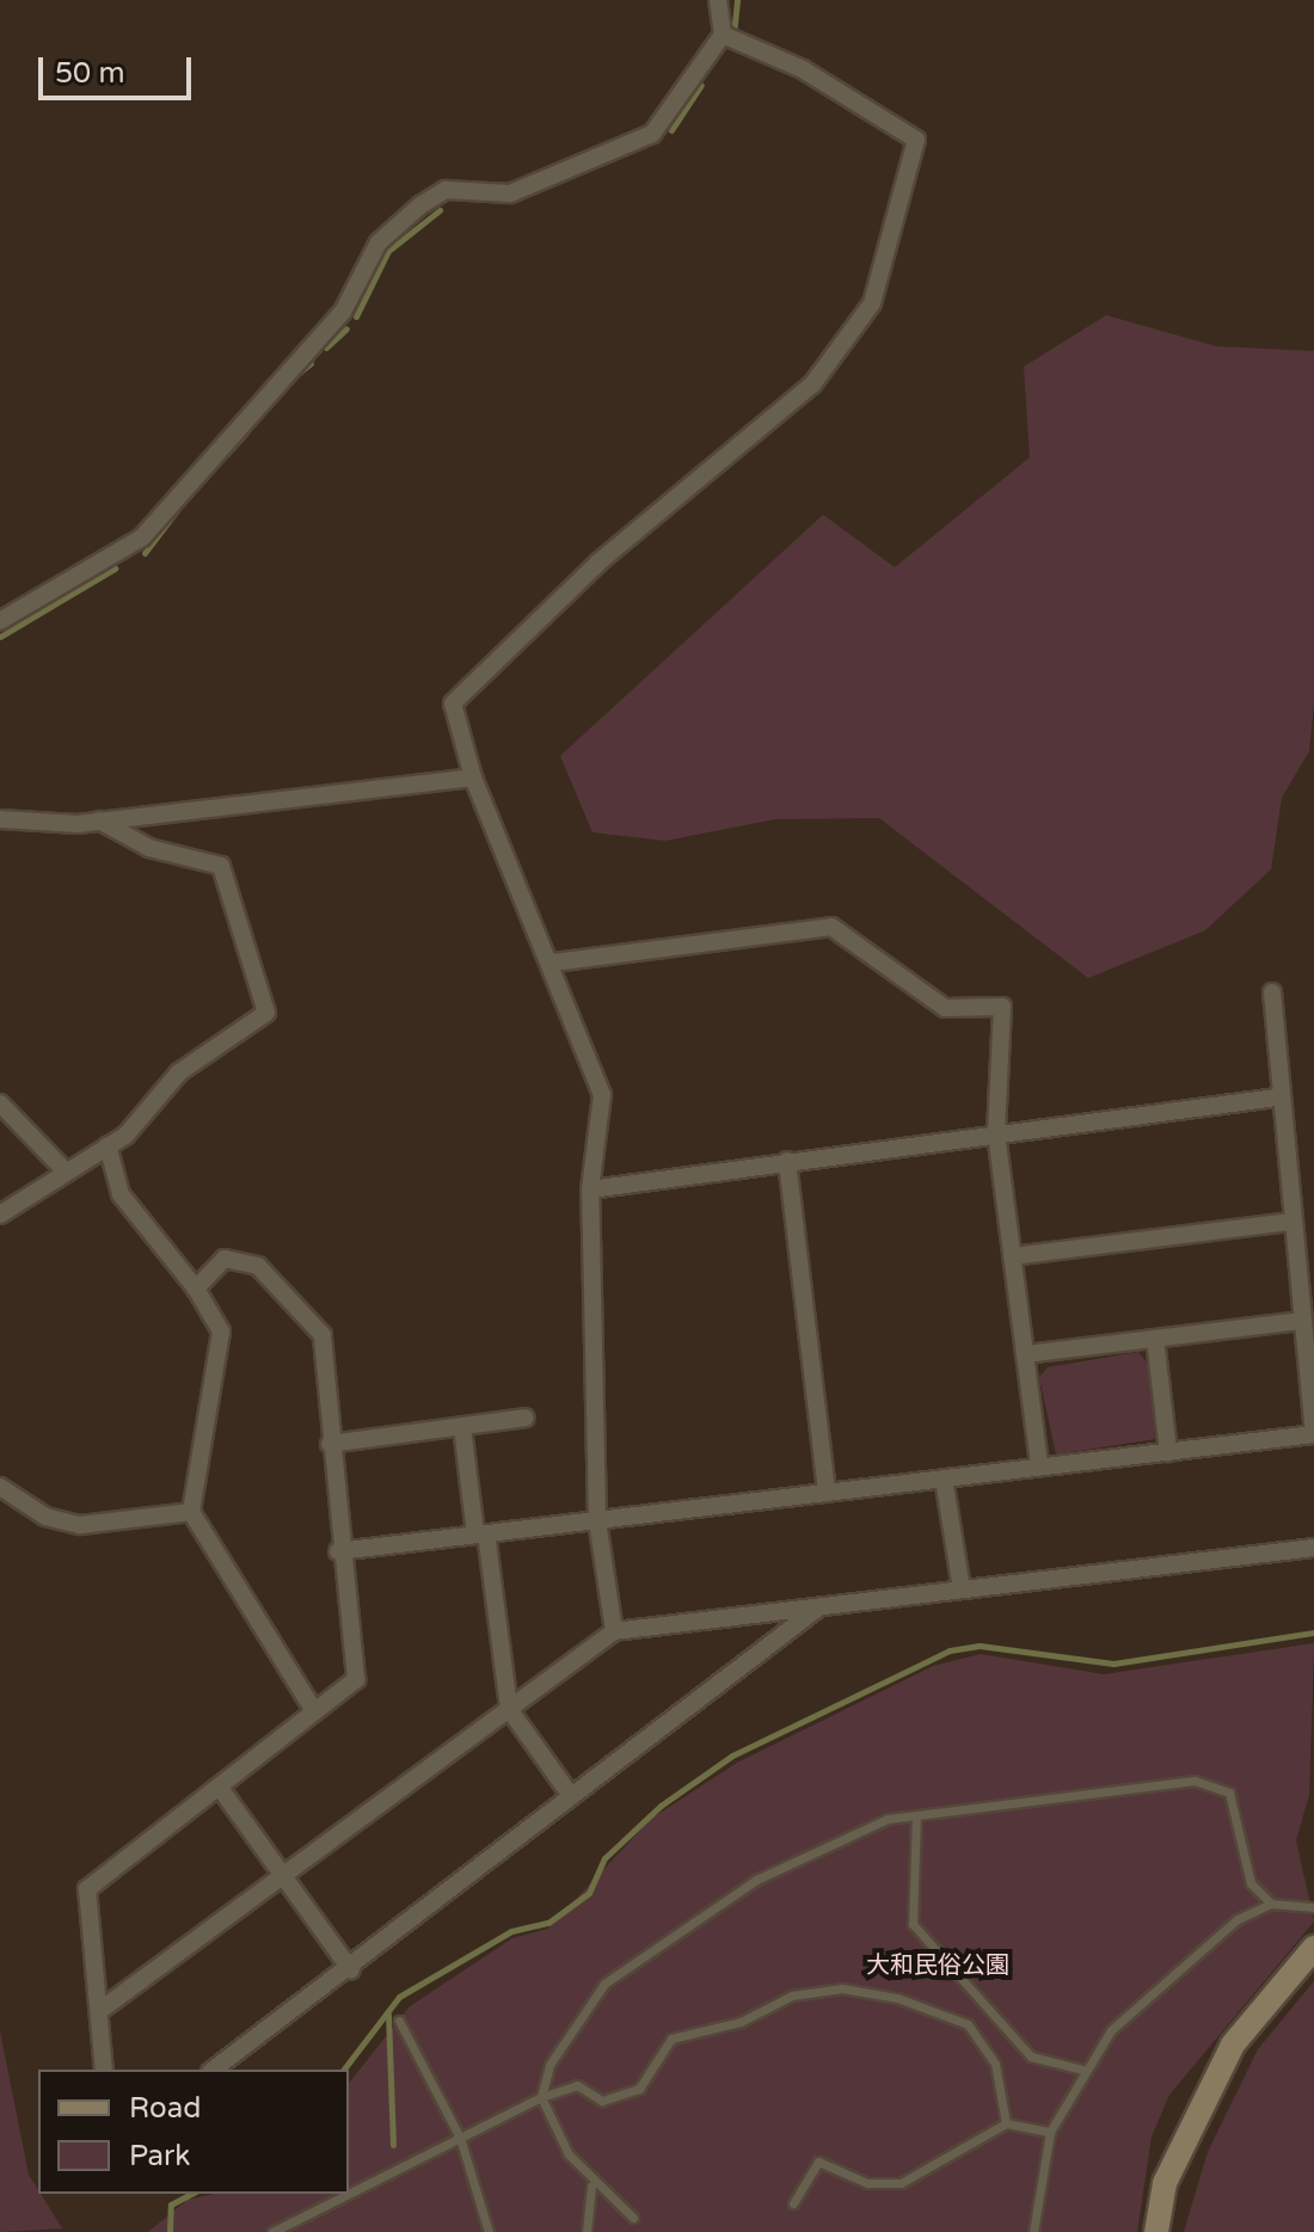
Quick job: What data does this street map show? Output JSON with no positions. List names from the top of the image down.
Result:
{
  "parks": ["大和民俗公園"],
  "legend": ["Road", "Park"],
  "scale_bar": "50 m"
}
